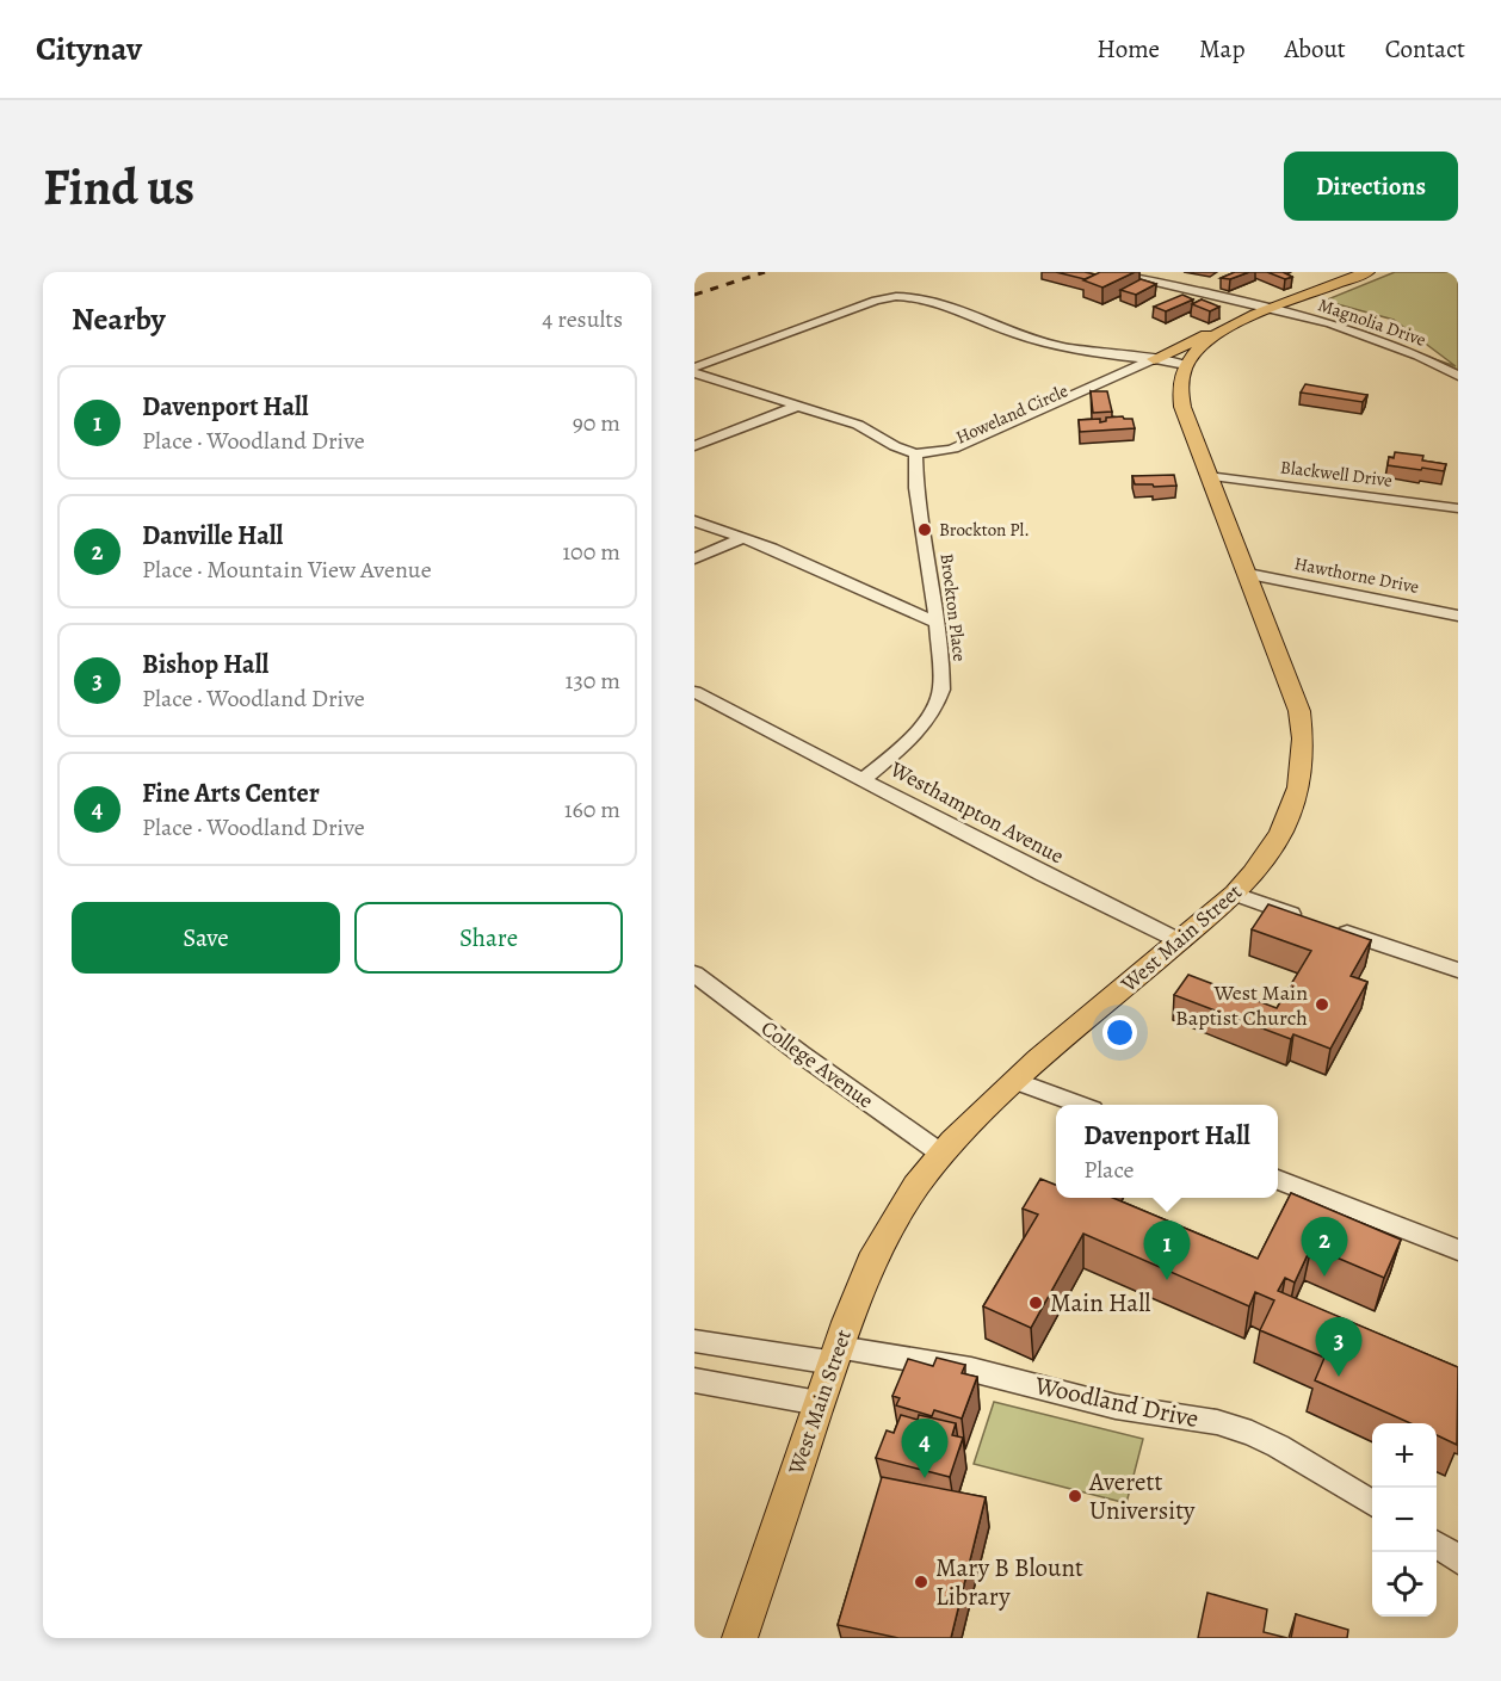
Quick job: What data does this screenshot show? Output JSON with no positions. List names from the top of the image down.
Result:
{
  "streets": {
    "main road": ["West Main Street"],
    "street": [
      "Magnolia Drive",
      "Howeland Circle",
      "Blackwell Drive",
      "Hawthorne Drive",
      "Brockton Place",
      "Westhampton Avenue",
      "College Avenue",
      "Woodland Drive"
    ]
  },
  "crossings": [
    ["Howeland Circle", "Brockton Place"],
    ["Blackwell Drive", "West Main Street"],
    ["Hawthorne Drive", "West Main Street"],
    ["Brockton Place", "Westhampton Avenue"],
    ["Westhampton Avenue", "West Main Street"],
    ["West Main Street", "College Avenue"],
    ["West Main Street", "Woodland Drive"]
  ],
  "places": [
    "Brockton Pl.",
    "West Main Baptist Church",
    "Main Hall",
    "Averett University",
    "Mary B Blount Library"
  ],
  "page": {
    "header": "Citynav",
    "nav": [
      "Home",
      "Map",
      "About",
      "Contact"
    ],
    "buttons": [
      "Directions",
      ["Save", "Share"]
    ],
    "title": "Find us",
    "heading": ["Nearby", "4 results"],
    "list": [
      {
        "mark": "1",
        "name": "Davenport Hall",
        "note": "Place · Woodland Drive",
        "value": "90 m"
      },
      {
        "mark": "2",
        "name": "Danville Hall",
        "note": "Place · Mountain View Avenue",
        "value": "100 m"
      },
      {
        "mark": "3",
        "name": "Bishop Hall",
        "note": "Place · Woodland Drive",
        "value": "130 m"
      },
      {
        "mark": "4",
        "name": "Fine Arts Center",
        "note": "Place · Woodland Drive",
        "value": "160 m"
      }
    ],
    "popup": ["Davenport Hall", "Place"],
    "pins": [
      "2",
      "1",
      "3",
      "4"
    ],
    "map_buttons": ["+", "−"]
  }
}
